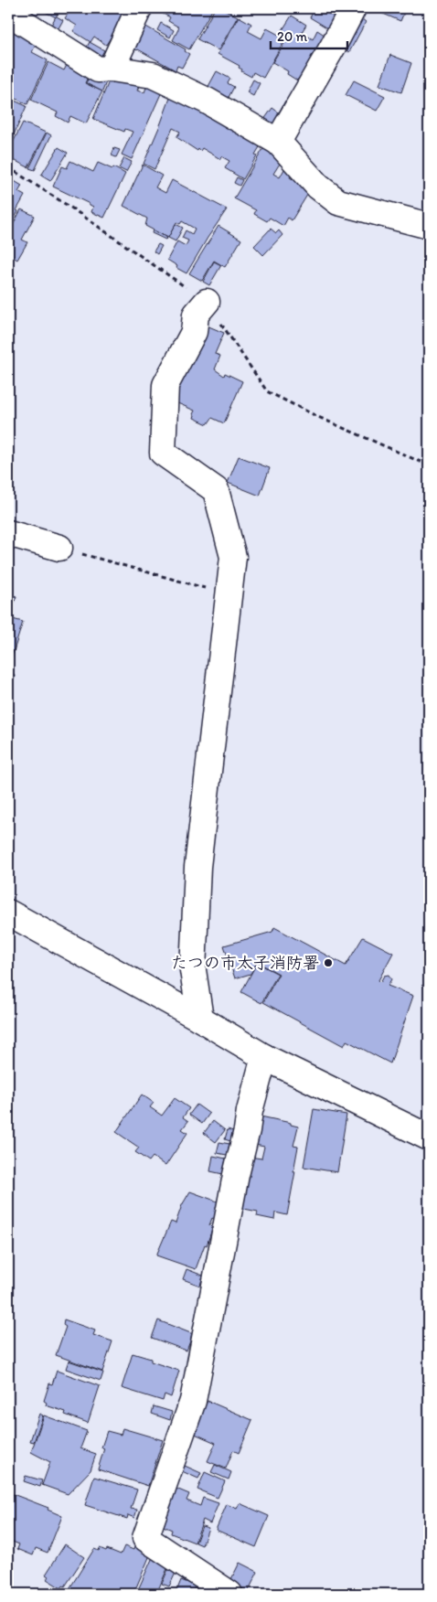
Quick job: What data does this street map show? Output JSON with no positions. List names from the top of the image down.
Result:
{
  "places": ["たつの市太子消防署"],
  "scale_bar": "20 m"
}
